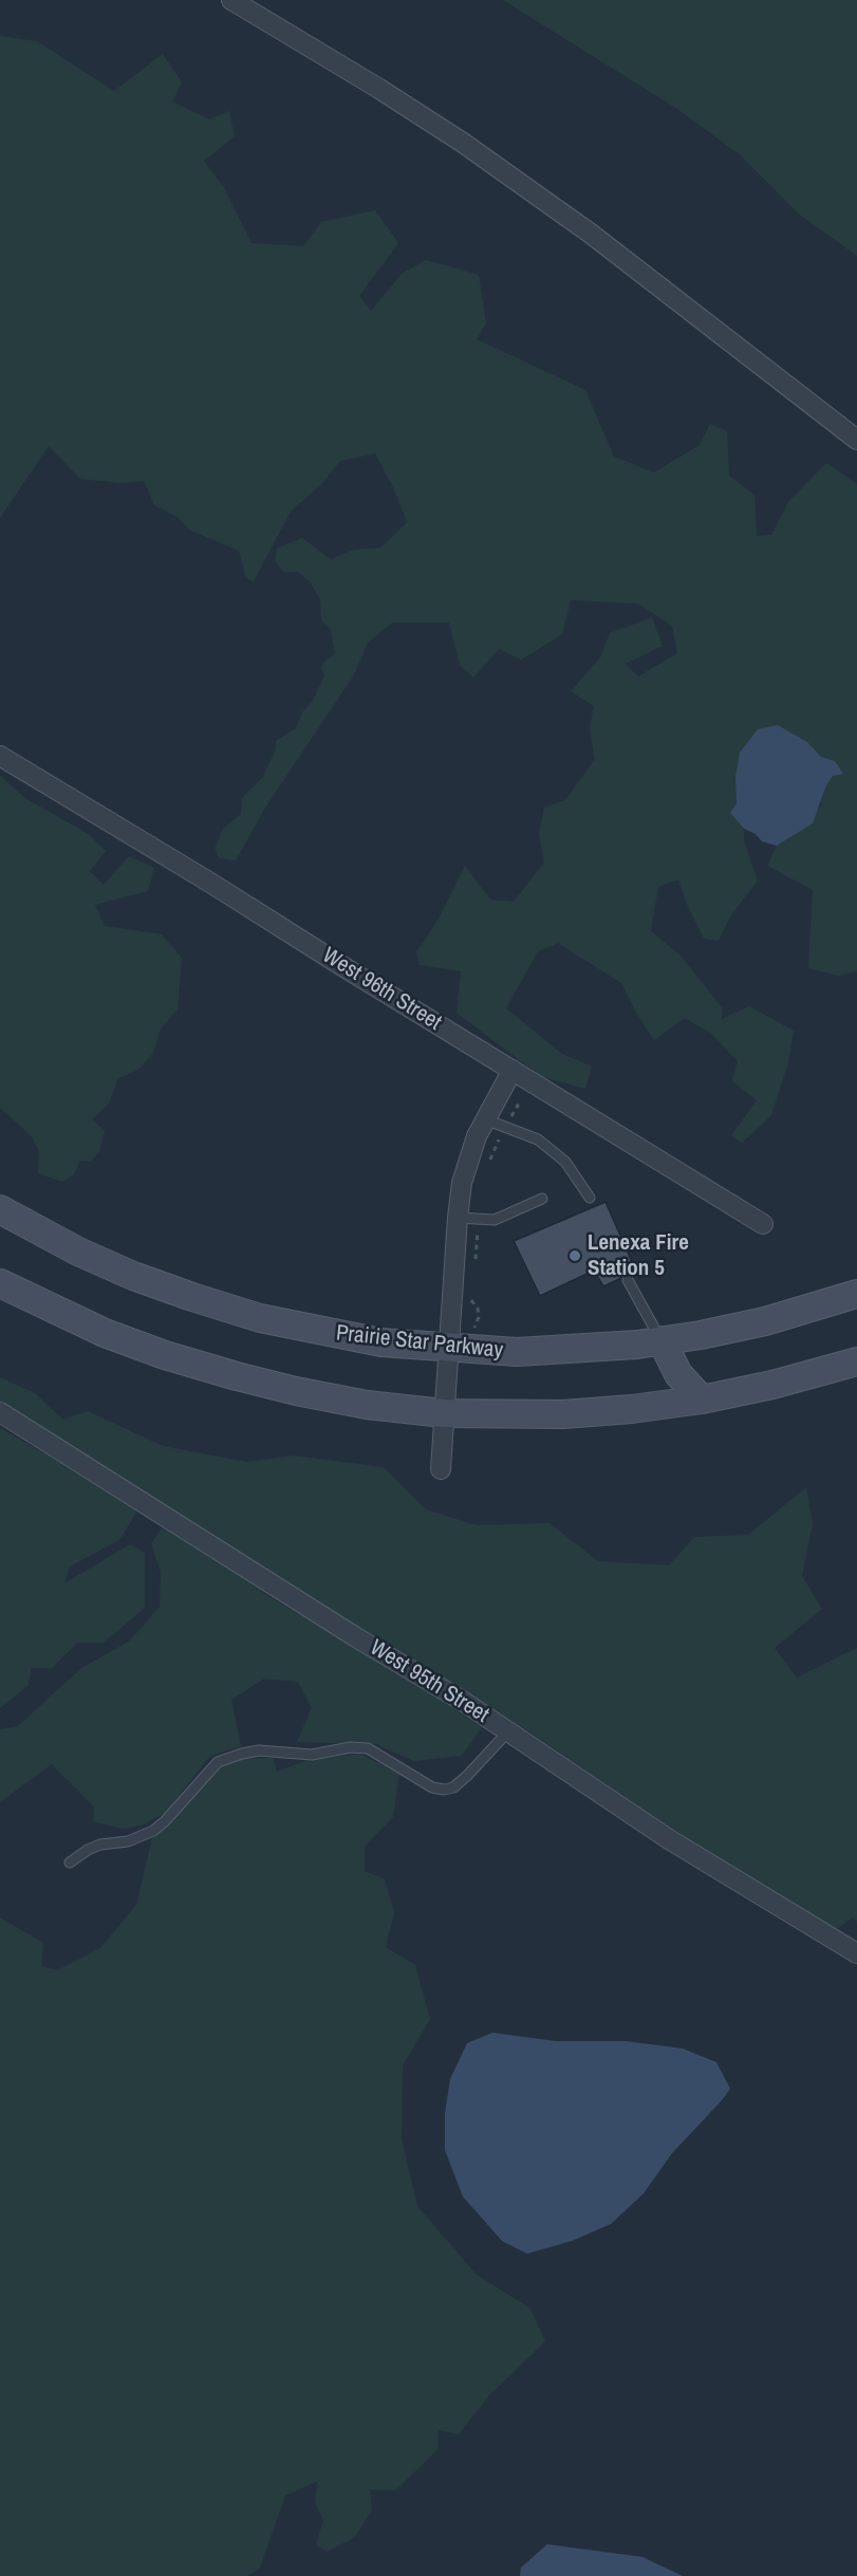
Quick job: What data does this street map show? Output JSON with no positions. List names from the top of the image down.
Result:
{
  "streets": {
    "main road": ["Prairie Star Parkway"],
    "street": ["West 96th Street", "West 95th Street"]
  },
  "places": ["Lenexa Fire Station 5"]
}
